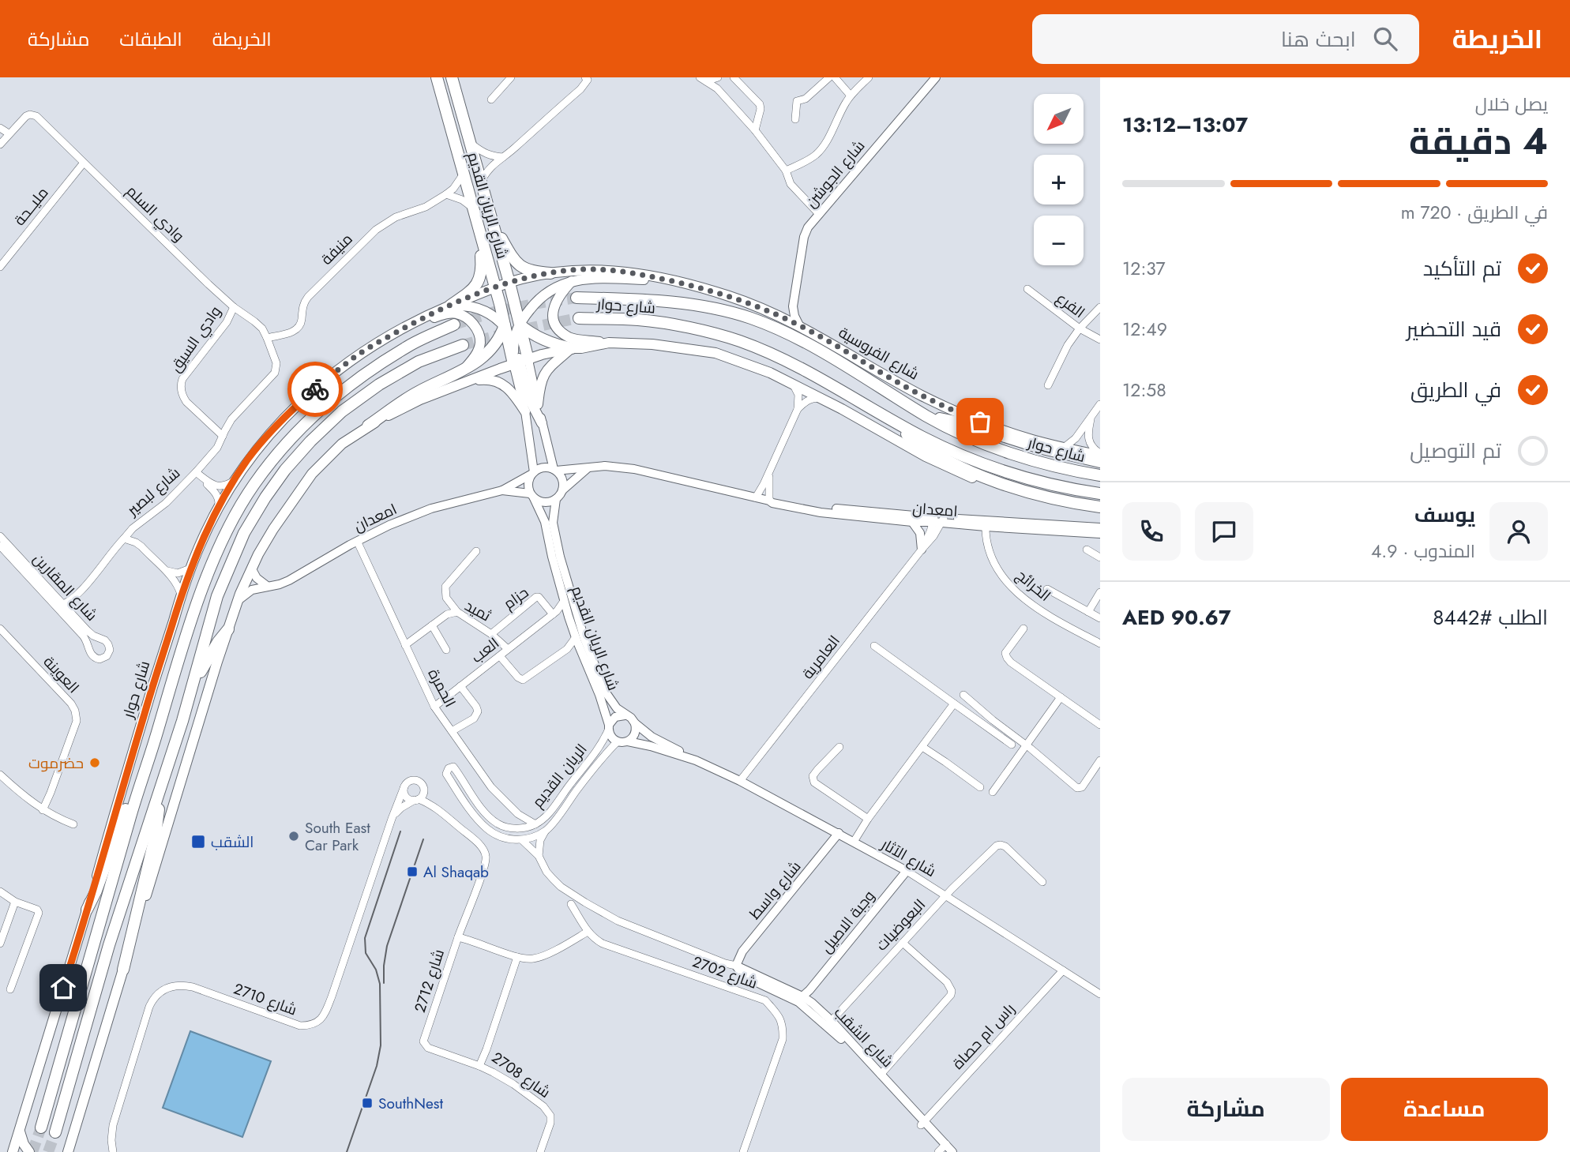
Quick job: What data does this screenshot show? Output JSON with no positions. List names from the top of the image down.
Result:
{
  "streets": {
    "highway": ["شارع الريان القديم", "شارع حوار"],
    "main road": ["شارع الفروسية"],
    "street": [
      "شارع الجوشن",
      "مليــحة",
      "وادي السلم",
      "منيفة",
      "الفرع",
      "وادي السيق",
      "شارع لبصير",
      "امعدان",
      "الخرائج",
      "شارع المقارين",
      "حزام",
      "ثميد",
      "العب",
      "العامرية",
      "العوينة",
      "الحمرة",
      "الريان القديم",
      "شارع الآثار",
      "شارع واسط",
      "وجبة الاصيل",
      "البعوضيات",
      "شارع 2702",
      "شارع 2712",
      "شارع 2710",
      "راس ام حصاة",
      "شارع الشقب",
      "شارع 2708"
    ]
  },
  "crossings": [
    ["شارع الجوشن", "شارع الفروسية"],
    ["شارع الريان القديم", "منيفة"],
    ["شارع الريان القديم", "شارع الفروسية"],
    ["شارع الريان القديم", "امعدان"],
    ["شارع الريان القديم", "العب"],
    ["شارع الريان القديم", "الريان القديم"],
    ["شارع الريان القديم", "شارع الآثار"],
    ["مليــحة", "وادي السلم"],
    ["وادي السلم", "منيفة"],
    ["وادي السلم", "وادي السيق"],
    ["شارع حوار", "شارع الفروسية"],
    ["شارع حوار", "شارع لبصير"],
    ["شارع لبصير", "شارع المقارين"],
    ["امعدان", "الخرائج"],
    ["امعدان", "الحمرة"],
    ["حزام", "ثميد"],
    ["حزام", "العب"],
    ["ثميد", "العب"],
    ["ثميد", "الحمرة"],
    ["العب", "الحمرة"],
    ["العامرية", "شارع الآثار"],
    ["الحمرة", "الريان القديم"],
    ["الريان القديم", "شارع الآثار"],
    ["الريان القديم", "شارع الشقب"],
    ["شارع الآثار", "شارع واسط"],
    ["شارع الآثار", "وجبة الاصيل"],
    ["شارع الآثار", "البعوضيات"],
    ["شارع الآثار", "راس ام حصاة"],
    ["شارع واسط", "شارع الشقب"],
    ["وجبة الاصيل", "شارع الشقب"],
    ["البعوضيات", "شارع الشقب"],
    ["شارع 2702", "شارع 2712"],
    ["شارع 2712", "شارع 2708"],
    ["راس ام حصاة", "شارع الشقب"]
  ],
  "places": {
    "other": ["حضرموت", "South East Car Park"],
    "transit": ["الشقب", "Al Shaqab", "SouthNest"]
  },
  "north": "bottom left",
  "page": {
    "header": "الخريطة",
    "search": "ابحث هنا",
    "nav": ["الخريطة", "الطبقات", "مشاركة"],
    "heading": ["4 دقيقة", "يصل خلال", "13:07–13:12"],
    "panel": [
      "يوسف",
      "المندوب · 4.9",
      "الطلب #8442",
      "AED 90.67"
    ],
    "map_buttons": ["+", "−"],
    "bar": "في الطريق · 720 m",
    "list": [
      ["تم التأكيد", "12:37"],
      ["قيد التحضير", "12:49"],
      ["في الطريق", "12:58"],
      "تم التوصيل"
    ],
    "buttons": ["مساعدة", "مشاركة"]
  }
}
